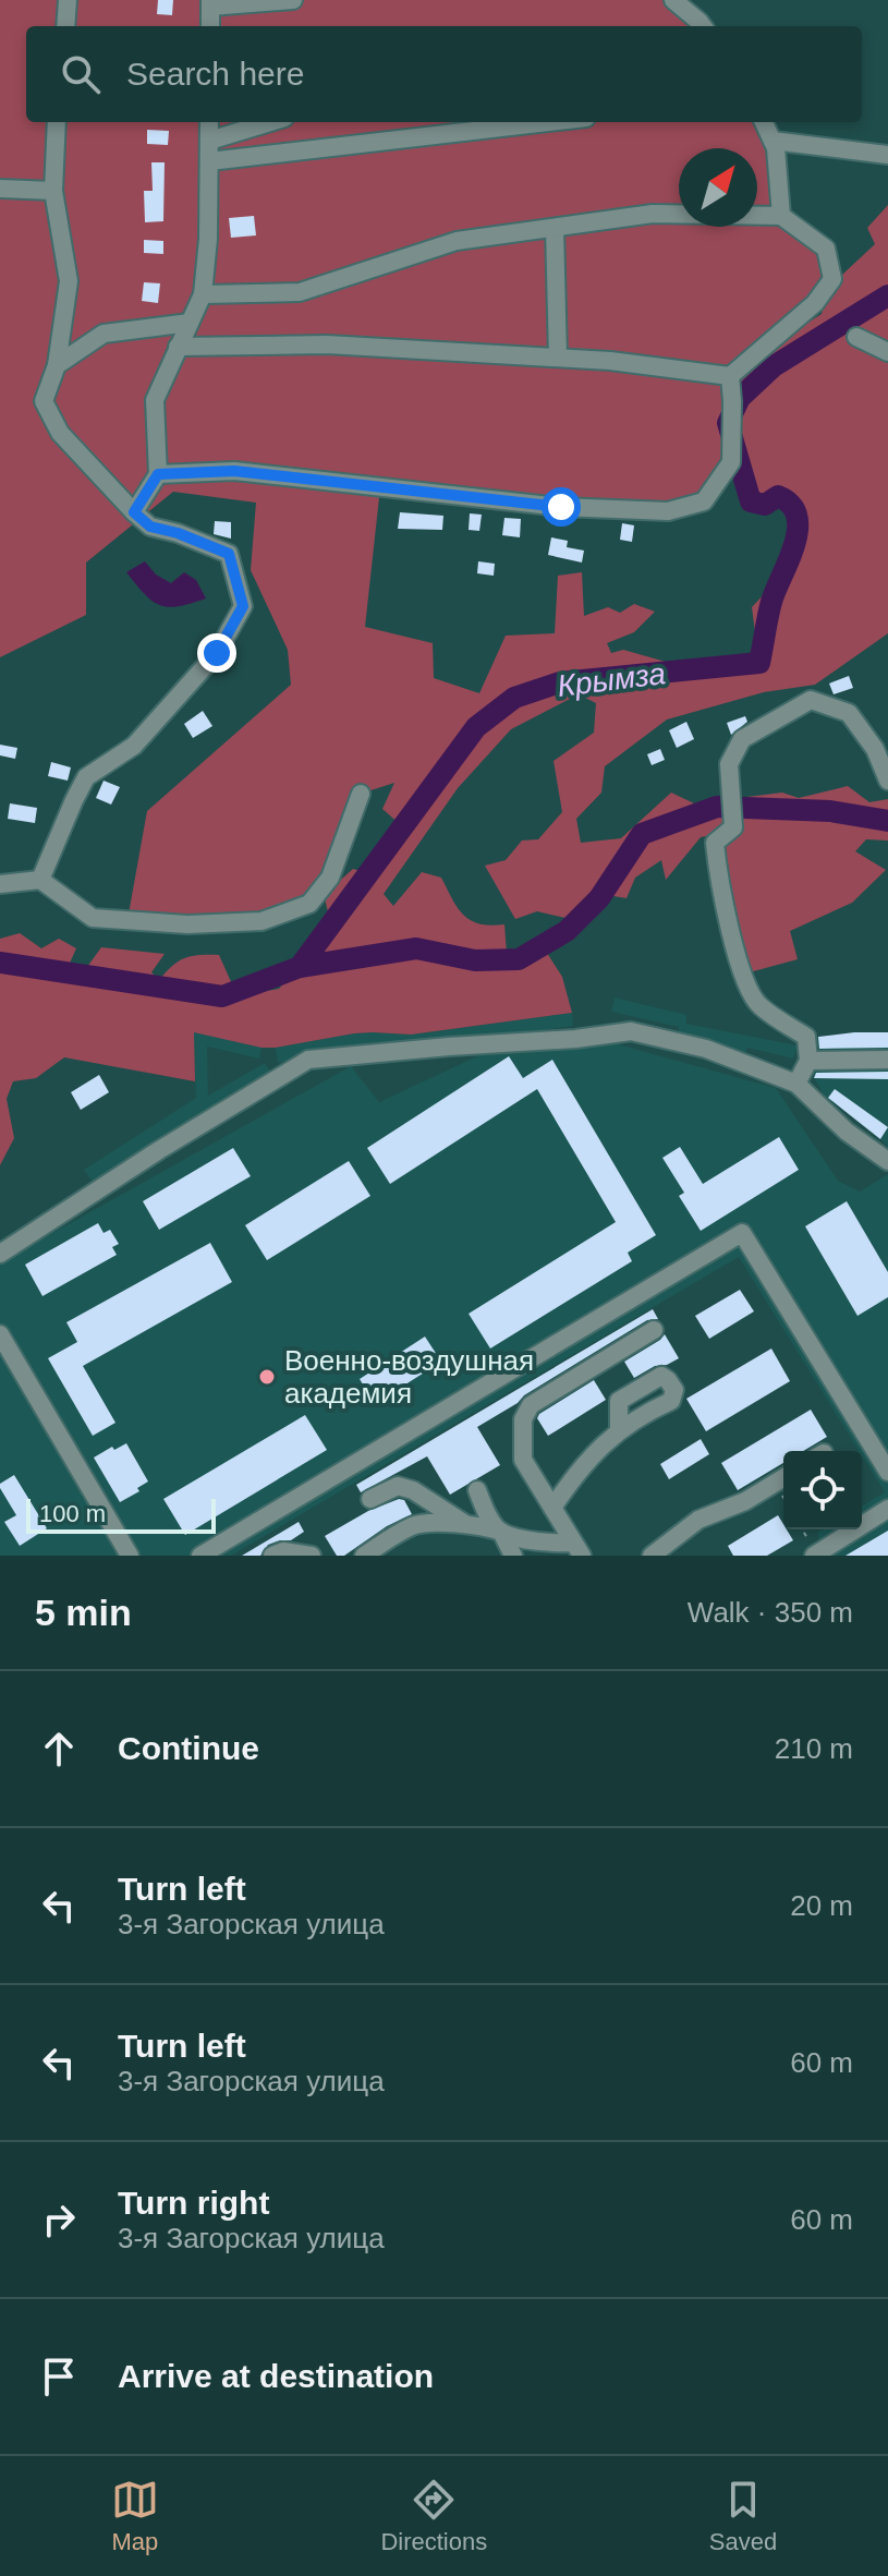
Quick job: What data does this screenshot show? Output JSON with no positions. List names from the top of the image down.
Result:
{
  "water": ["Крымза"],
  "places": ["Военно-воздушная академия"],
  "scale_bar": "100 m",
  "north": "top right",
  "page": {
    "search": "Search here",
    "scale": "100 m",
    "heading": ["5 min", "Walk · 350 m"],
    "list": [
      ["Continue", "210 m"],
      ["Turn left", "3-я Загорская улица", "20 m"],
      ["Turn left", "3-я Загорская улица", "60 m"],
      ["Turn right", "3-я Загорская улица", "60 m"],
      "Arrive at destination"
    ],
    "nav": ["Map", "Directions", "Saved"]
  }
}
